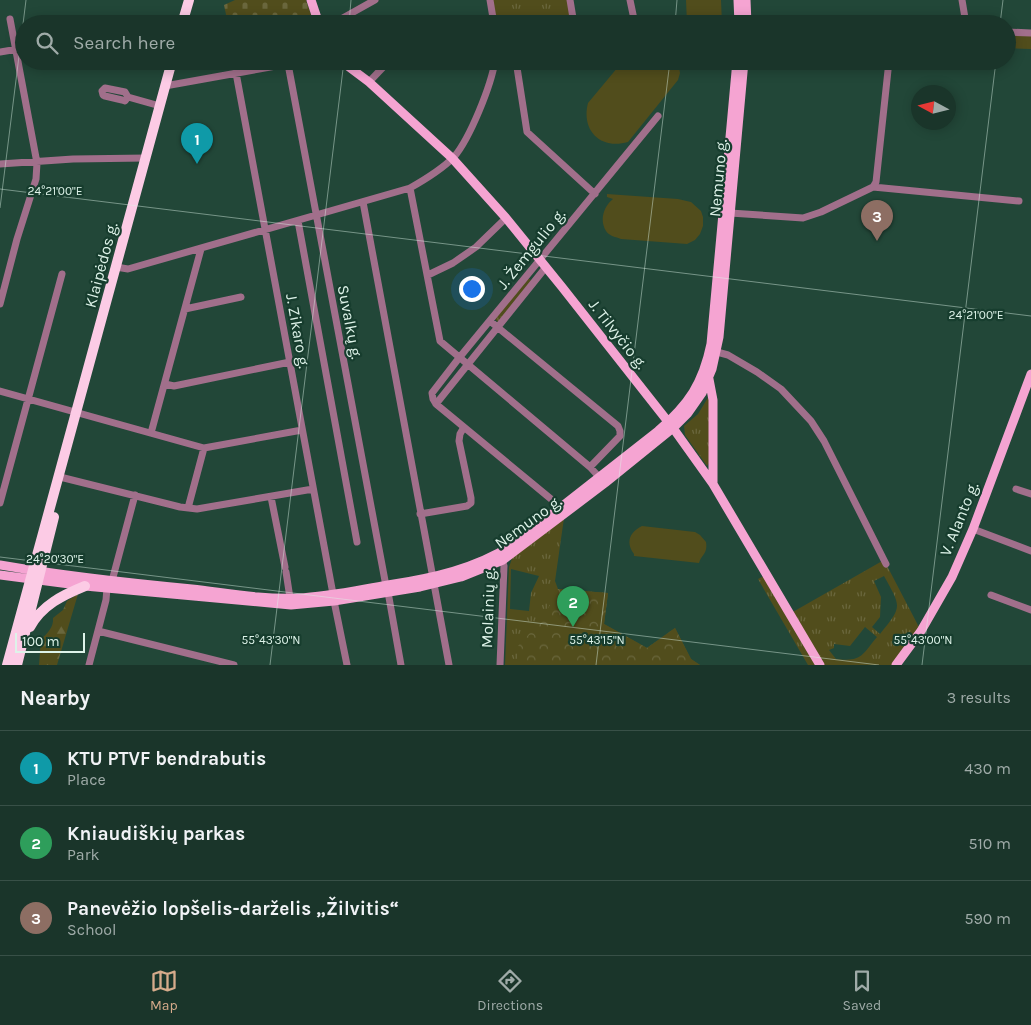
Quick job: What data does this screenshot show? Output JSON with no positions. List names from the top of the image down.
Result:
{
  "streets": {
    "highway": ["Klaipėdos g."],
    "main road": ["Nemuno g.", "J. Tilvyčio g.", "V. Alanto g."],
    "street": [
      "J. Žemgulio g.",
      "Suvalkų g.",
      "J. Zikaro g.",
      "Molainių g."
    ]
  },
  "crossings": [
    ["Nemuno g.", "Klaipėdos g."],
    ["Nemuno g.", "Suvalkų g."],
    ["Nemuno g.", "J. Zikaro g."],
    ["Nemuno g.", "J. Tilvyčio g."],
    ["Nemuno g.", "Molainių g."],
    ["J. Žemgulio g.", "J. Tilvyčio g."]
  ],
  "scale_bar": "100 m",
  "north": "left",
  "page": {
    "search": "Search here",
    "pins": ["1", "3", "2"],
    "scale": "100 m",
    "heading": ["Nearby", "3 results"],
    "list": [
      {
        "mark": "1",
        "name": "KTU PTVF bendrabutis",
        "note": "Place",
        "value": "430 m"
      },
      {
        "mark": "2",
        "name": "Kniaudiškių parkas",
        "note": "Park",
        "value": "510 m"
      },
      {
        "mark": "3",
        "name": "Panevėžio lopšelis-darželis „Žilvitis“",
        "note": "School",
        "value": "590 m"
      }
    ],
    "nav": ["Map", "Directions", "Saved"]
  },
  "coordinates": [
    "24°21'00\"E",
    "24°20'30\"E",
    "55°43'30\"N",
    "55°43'15\"N",
    "55°43'00\"N"
  ]
}
